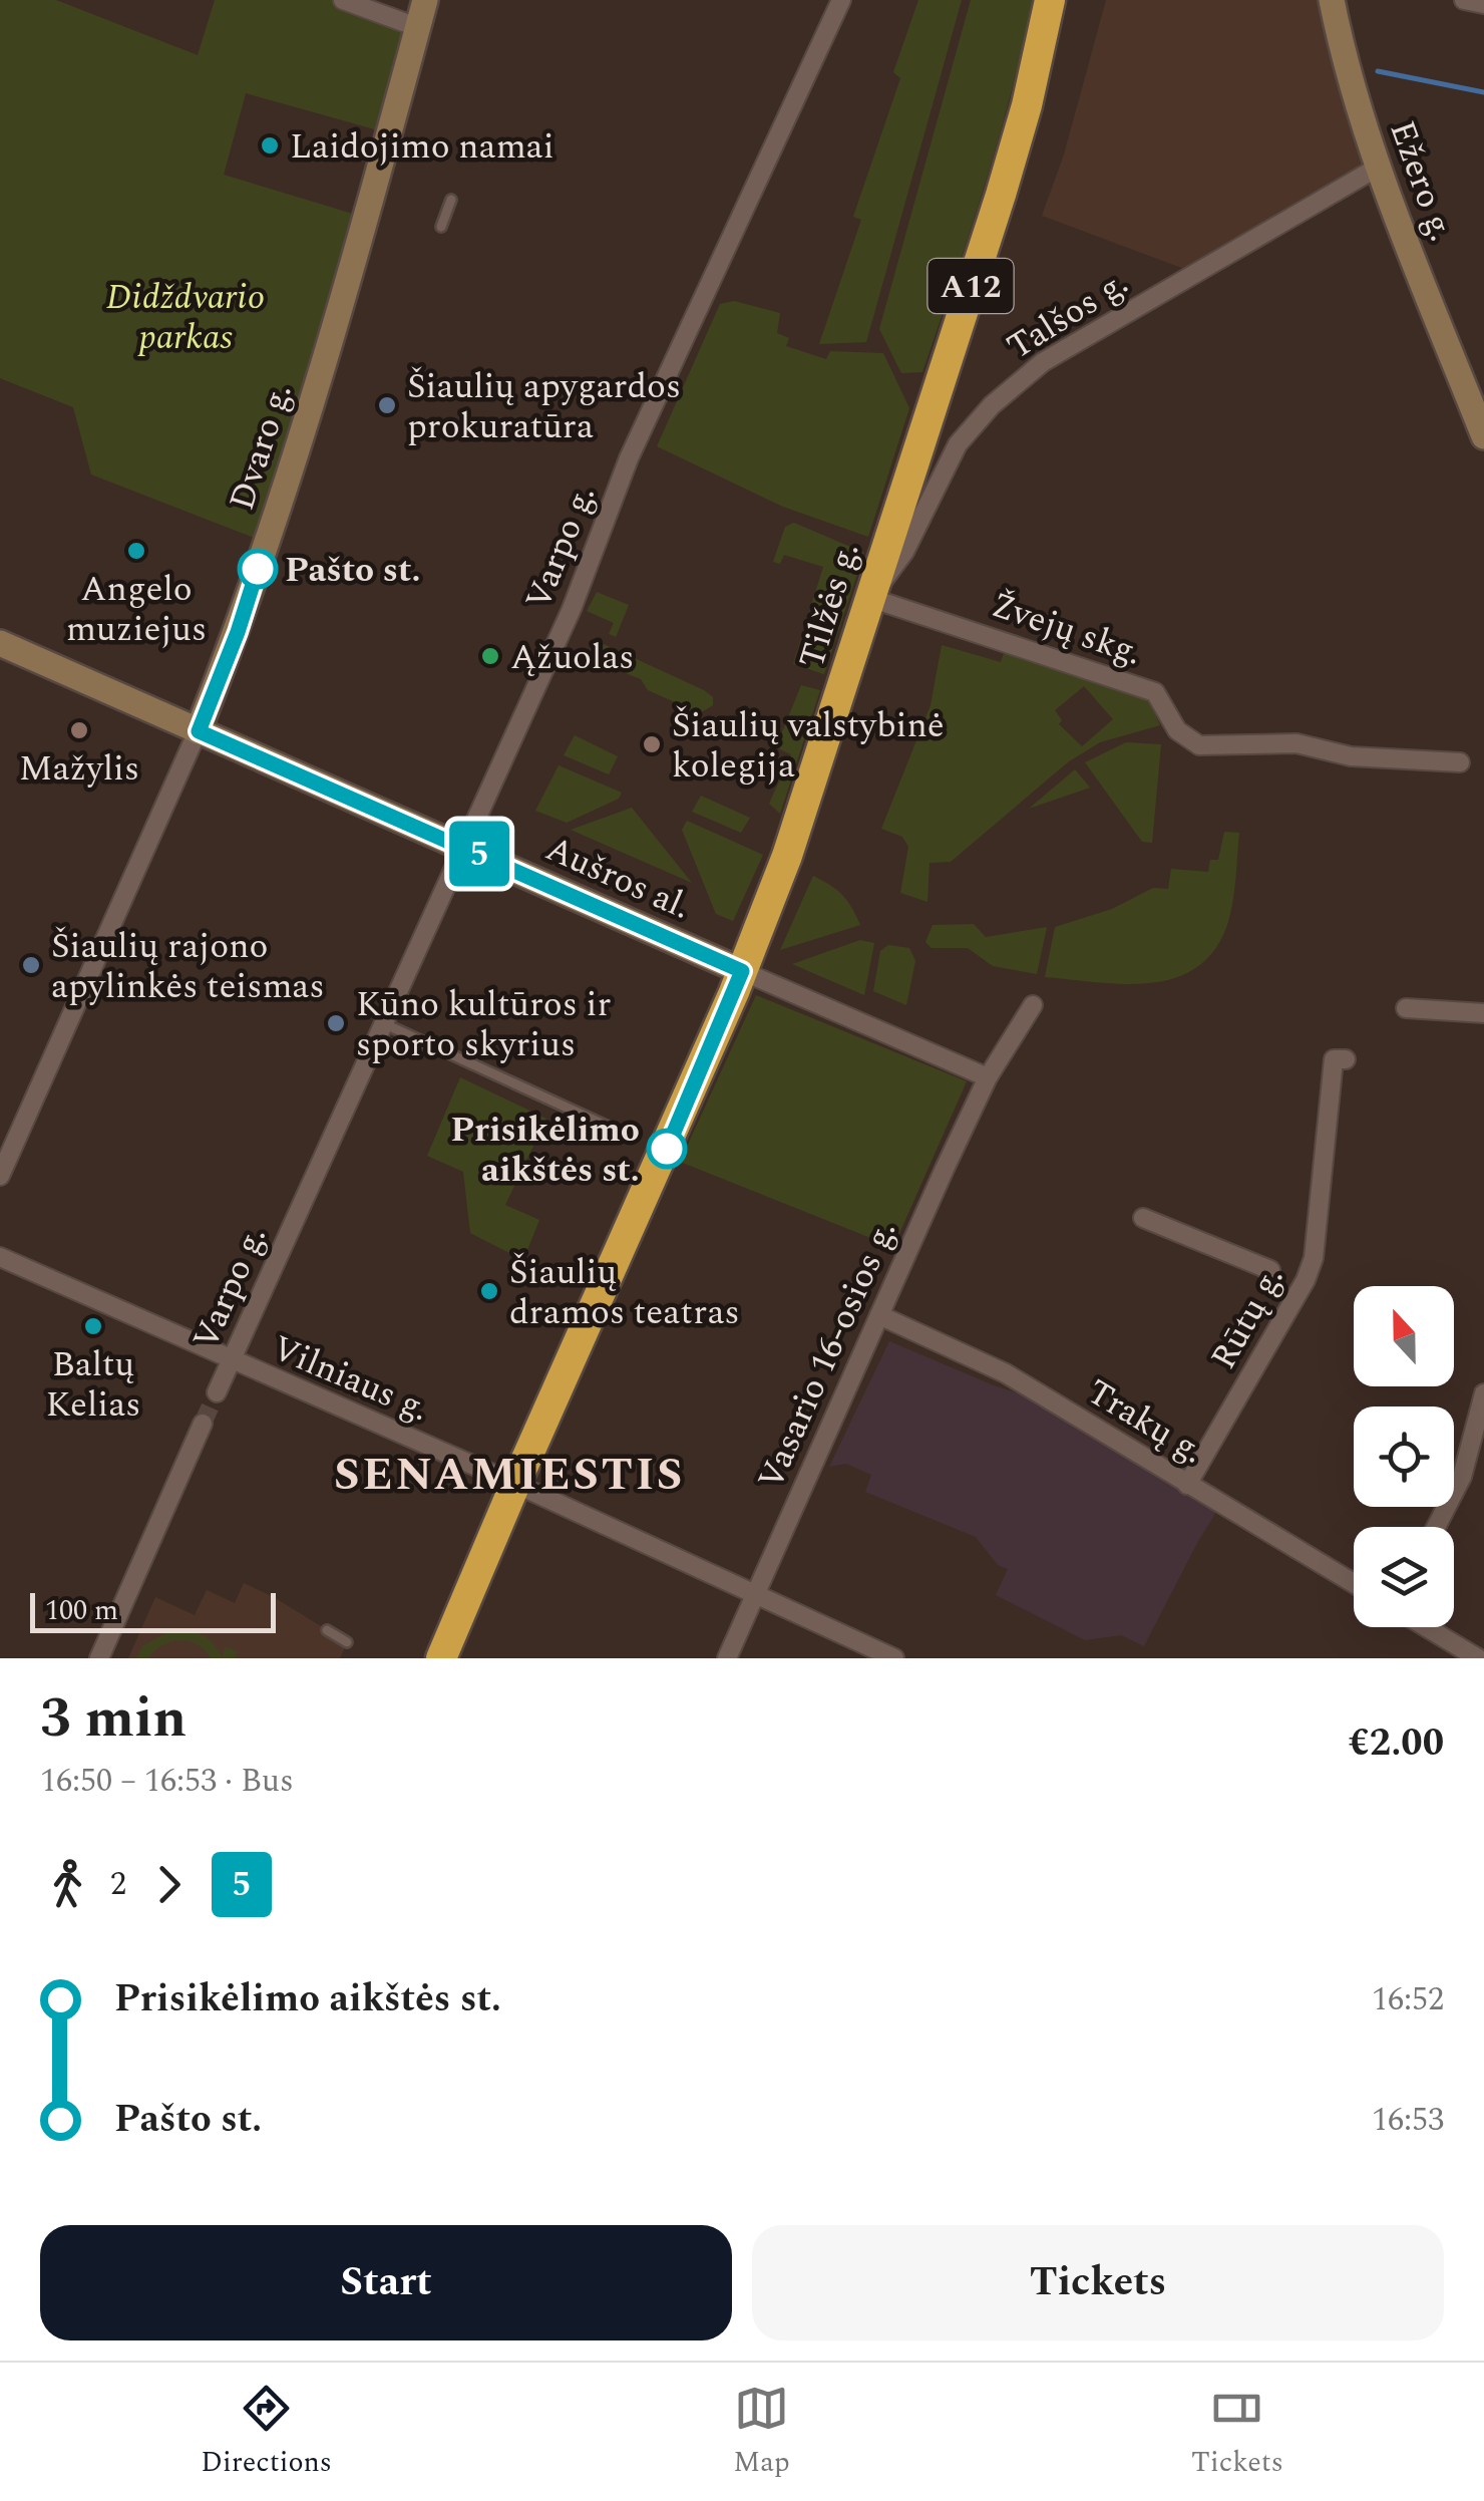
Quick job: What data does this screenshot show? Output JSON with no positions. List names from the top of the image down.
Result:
{
  "streets": {
    "highway": ["A12", "Tilžės g."],
    "main road": ["Ežero g.", "Dvaro g.", "Aušros al."],
    "street": [
      "Talšos g.",
      "Varpo g.",
      "Žvejų skg.",
      "Rūtų g.",
      "Vasario 16-osios g.",
      "Vilniaus g.",
      "Trakų g."
    ]
  },
  "crossings": [
    ["Ežero g.", "Talšos g."],
    ["Talšos g.", "Tilžės g."],
    ["Talšos g.", "Žvejų skg."],
    ["Dvaro g.", "Aušros al."],
    ["Varpo g.", "Aušros al."],
    ["Varpo g.", "Vilniaus g."],
    ["Tilžės g.", "Žvejų skg."],
    ["Tilžės g.", "Aušros al."],
    ["Tilžės g.", "Vilniaus g."],
    ["Aušros al.", "Vasario 16-osios g."],
    ["Rūtų g.", "Trakų g."],
    ["Vasario 16-osios g.", "Vilniaus g."],
    ["Vasario 16-osios g.", "Trakų g."]
  ],
  "districts": ["SENAMIESTIS"],
  "parks": ["Didždvario parkas"],
  "places": [
    "Laidojimo namai",
    "Šiaulių apygardos prokuratūra",
    "Angelo muziejus",
    "Pašto st.",
    "Ąžuolas",
    "Mažylis",
    "Šiaulių valstybinė kolegija",
    "Šiaulių rajono apylinkės teismas",
    "Kūno kultūros ir sporto skyrius",
    "Prisikėlimo aikštės st.",
    "Šiaulių dramos teatras",
    "Baltų Kelias"
  ],
  "lines": ["bus line 5"],
  "scale_bar": "100 m",
  "north": "top",
  "page": {
    "on_map": "5",
    "scale": "100 m",
    "heading": ["3 min", "16:50 – 16:53 · Bus", "€2.00"],
    "legs": ["2", "5"],
    "list": [
      {
        "name": "Prisikėlimo aikštės st.",
        "value": "16:52"
      },
      {
        "name": "Pašto st.",
        "value": "16:53"
      }
    ],
    "buttons": ["Start", "Tickets"],
    "tabs": ["Directions", "Map", "Tickets"]
  }
}
